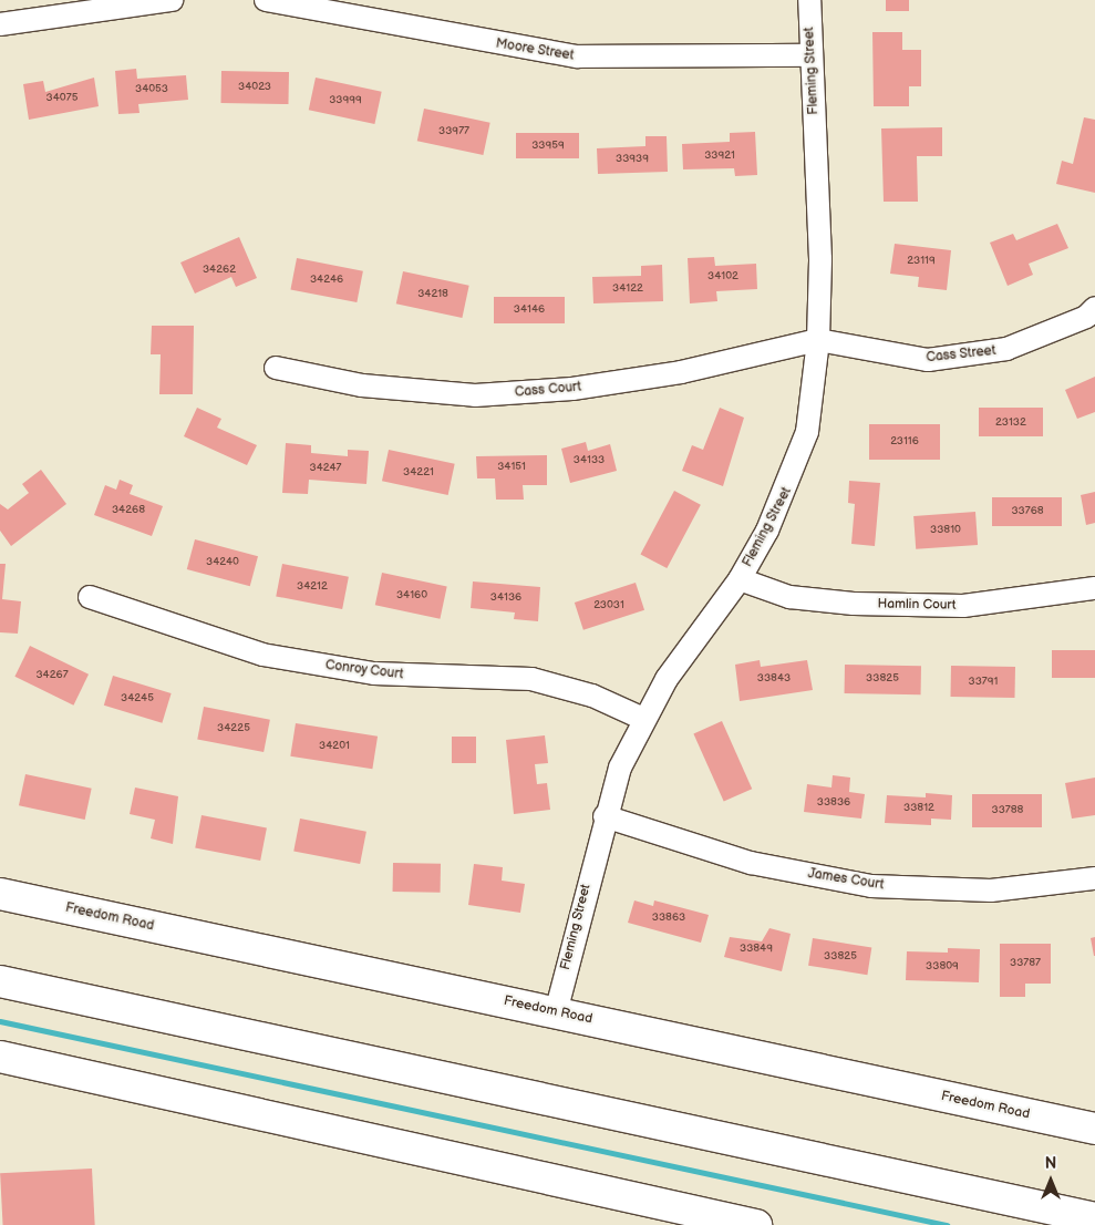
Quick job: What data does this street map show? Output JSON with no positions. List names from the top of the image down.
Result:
{
  "streets": {
    "main road": ["Freedom Road"],
    "street": [
      "Moore Street",
      "Fleming Street",
      "Cass Street",
      "Cass Court",
      "Hamlin Court",
      "Conroy Court",
      "James Court"
    ]
  },
  "crossings": [
    ["Moore Street", "Fleming Street"],
    ["Fleming Street", "Cass Street"],
    ["Fleming Street", "Cass Court"],
    ["Fleming Street", "Hamlin Court"],
    ["Fleming Street", "Conroy Court"],
    ["Fleming Street", "James Court"],
    ["Fleming Street", "Freedom Road"],
    ["Cass Street", "Cass Court"]
  ],
  "house_numbers": [
    "34023",
    "34053",
    "34075",
    "33999",
    "33977",
    "33959",
    "33921",
    "33939",
    "23119",
    "34262",
    "34102",
    "34246",
    "34122",
    "34218",
    "34146",
    "23132",
    "23116",
    "34133",
    "34151",
    "34247",
    "34221",
    "34268",
    "33768",
    "33810",
    "34240",
    "34212",
    "34160",
    "34136",
    "23031",
    "34267",
    "33843",
    "33825",
    "33791",
    "34245",
    "34225",
    "34201",
    "33836",
    "33812",
    "33788",
    "33863",
    "33849",
    "33825",
    "33787",
    "33809"
  ],
  "north": "top"
}
